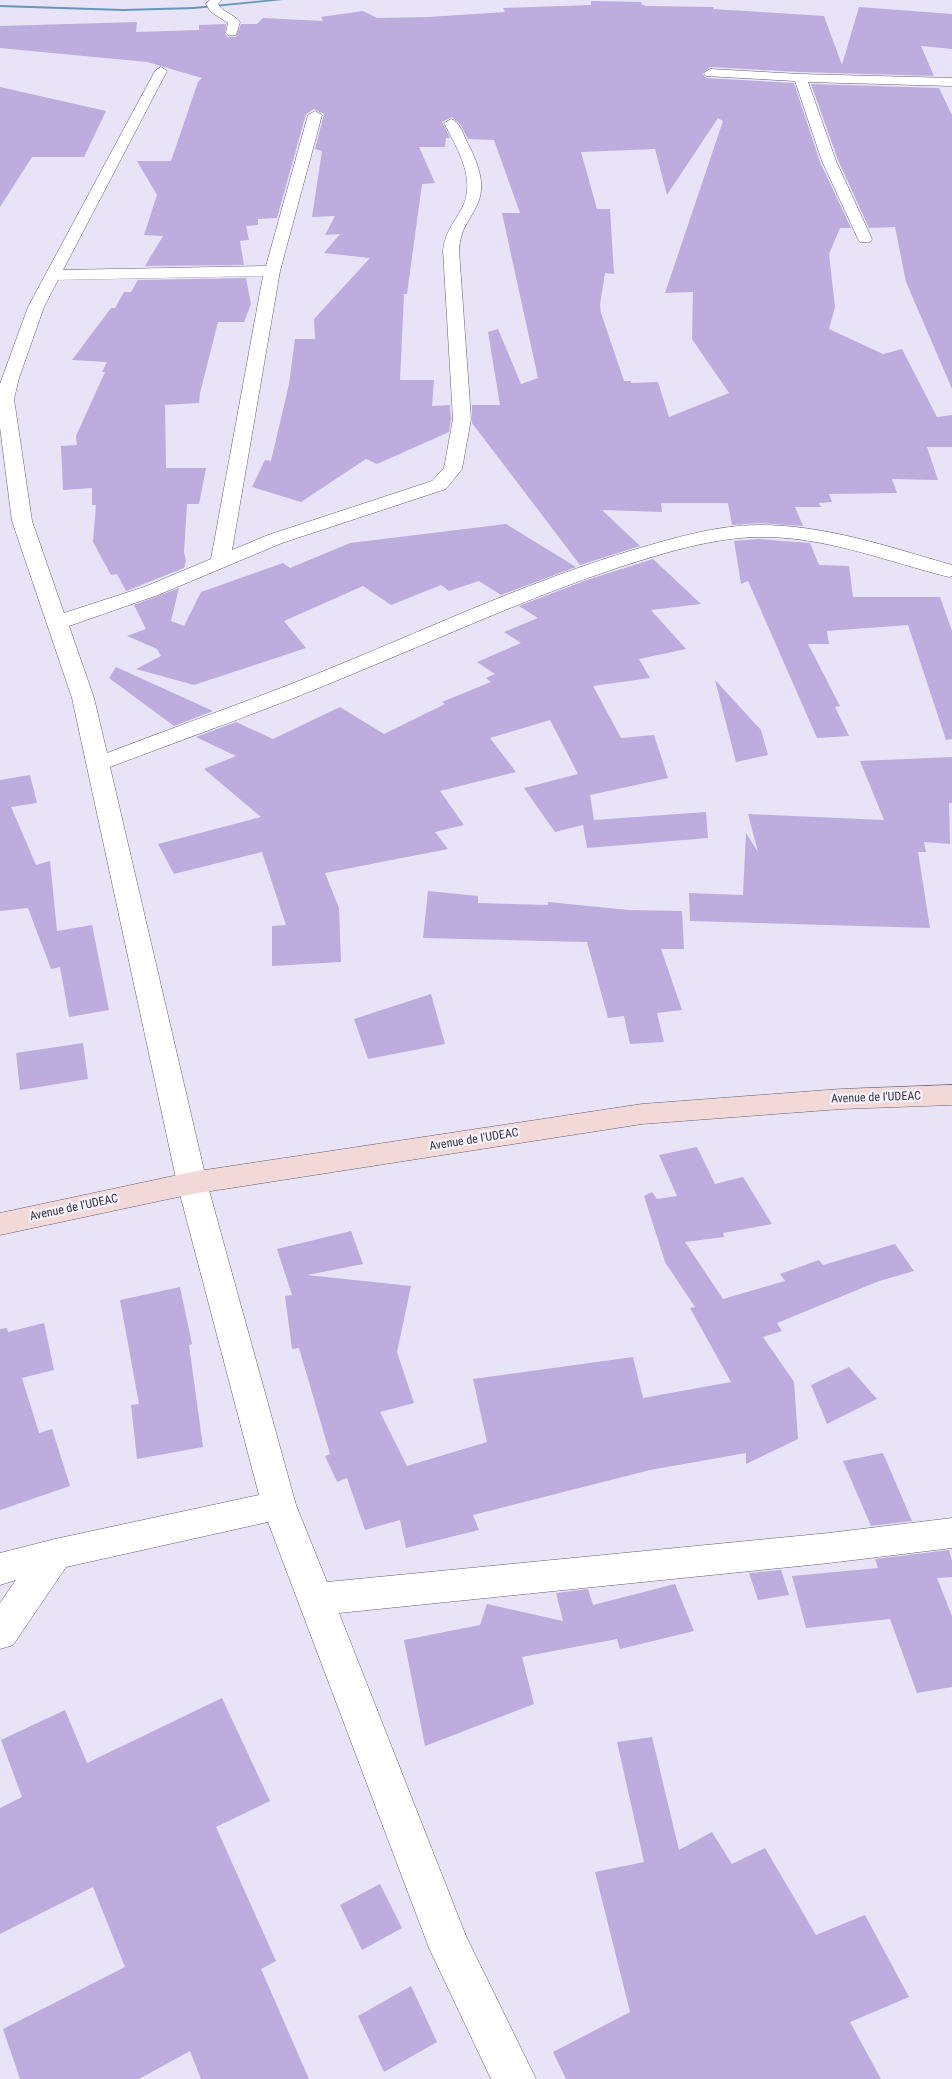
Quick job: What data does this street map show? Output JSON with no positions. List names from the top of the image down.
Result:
{
  "streets": {
    "main road": ["Avenue de I'UDEAC"]
  }
}
